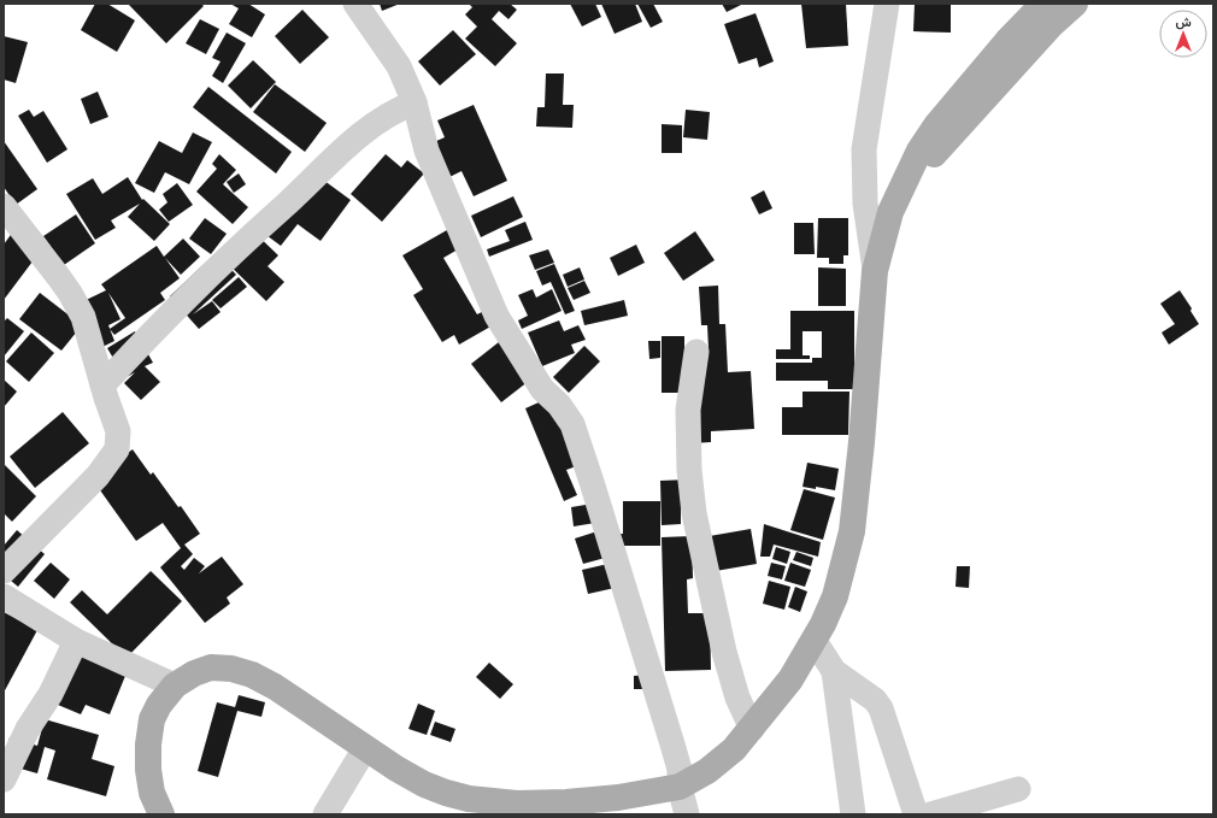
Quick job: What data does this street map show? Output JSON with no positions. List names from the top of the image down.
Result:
{
  "north": "top"
}
